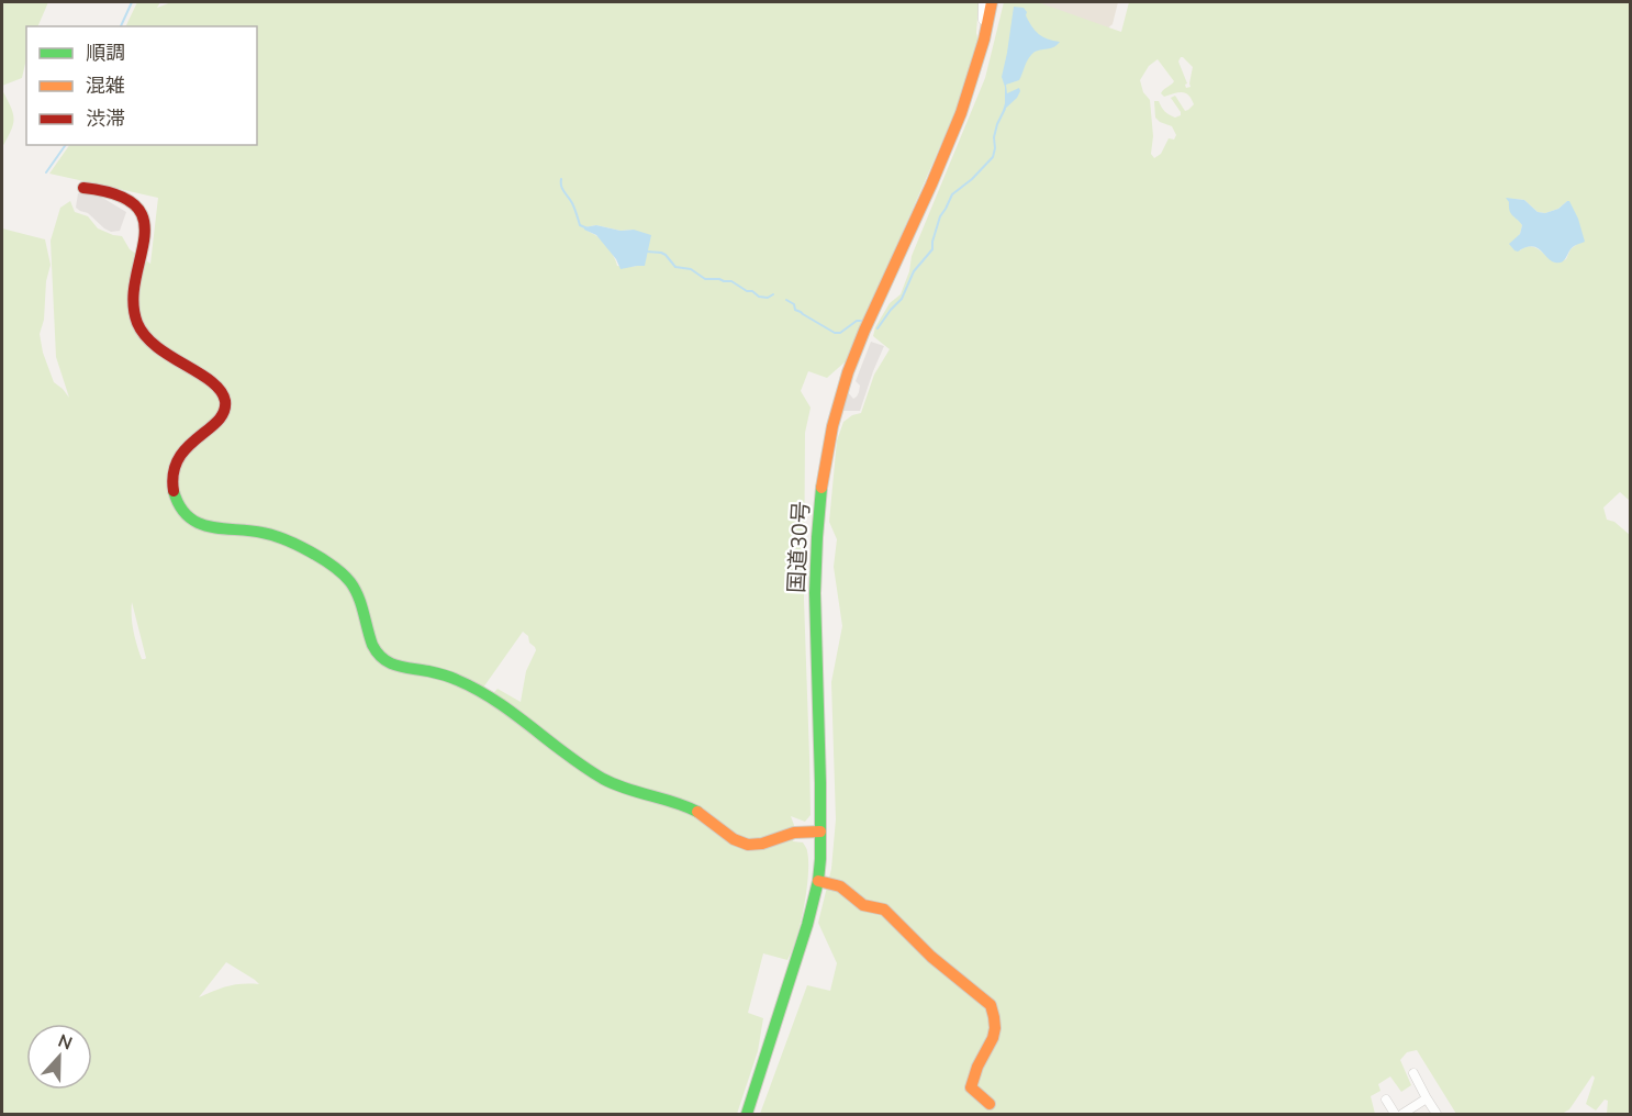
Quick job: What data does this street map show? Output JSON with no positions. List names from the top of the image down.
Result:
{
  "streets": {
    "main road": ["国道30号"]
  },
  "legend": ["順調", "混雑", "渋滞"],
  "north": "top"
}
